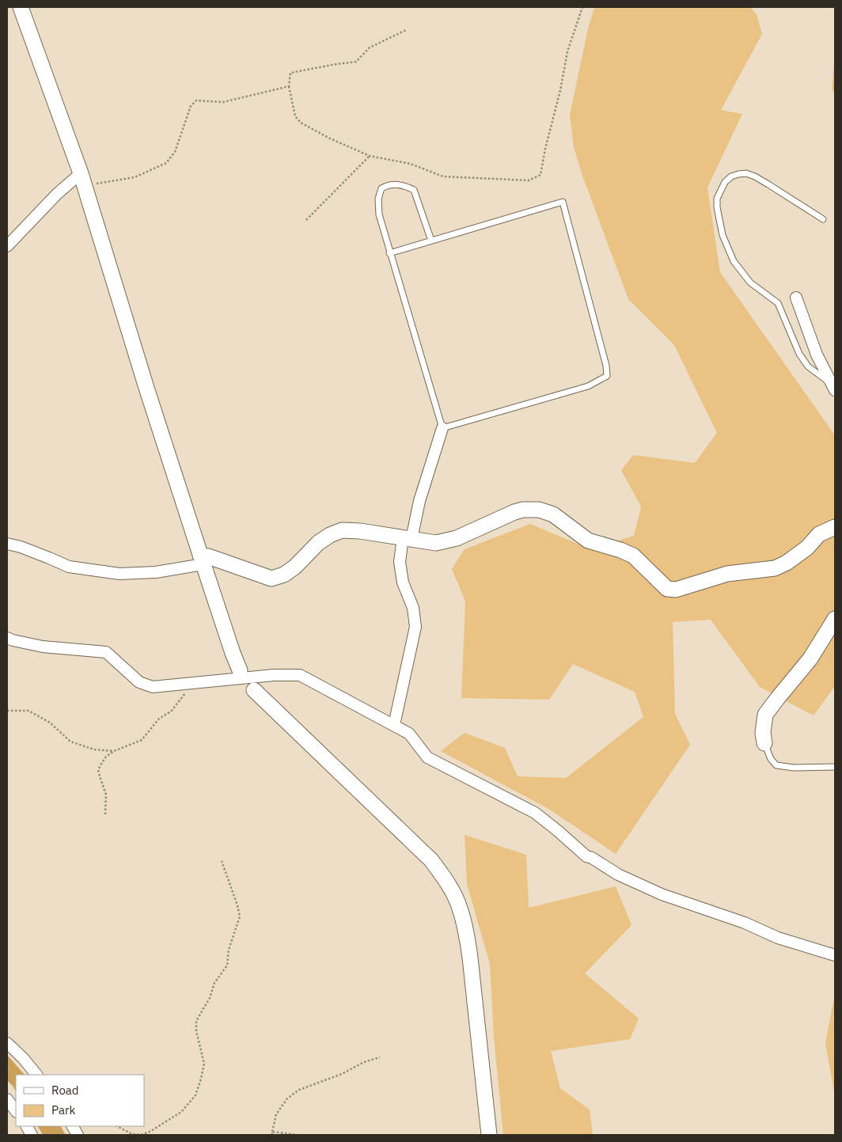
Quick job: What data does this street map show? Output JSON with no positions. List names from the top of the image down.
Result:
{
  "legend": ["Road", "Park"]
}
